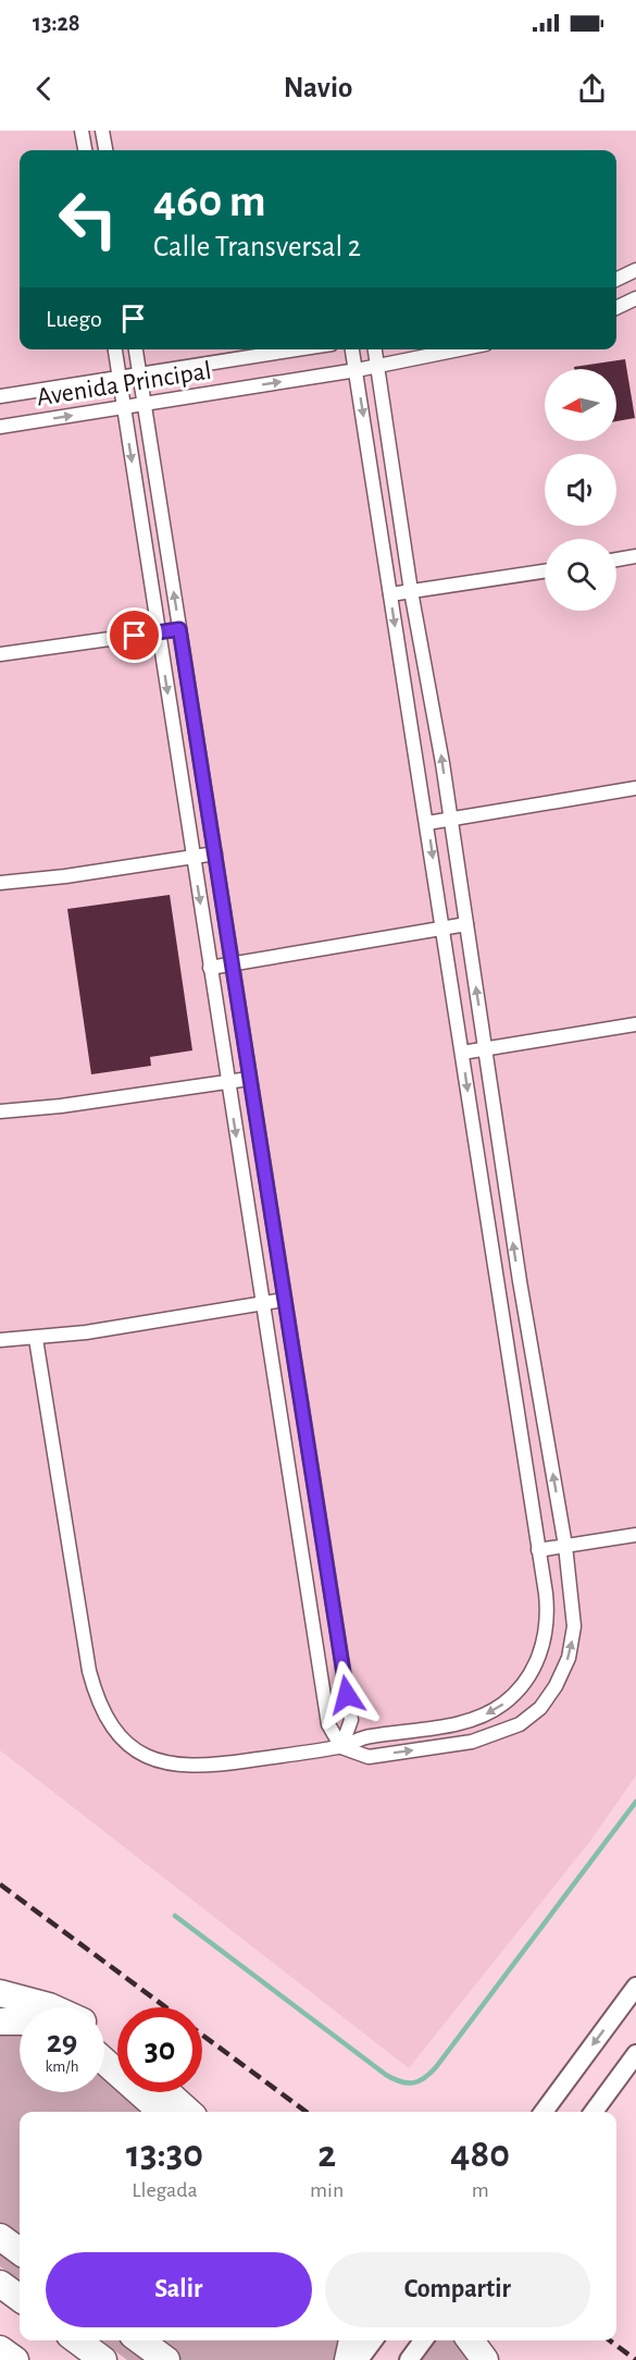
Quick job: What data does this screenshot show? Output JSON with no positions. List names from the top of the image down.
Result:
{
  "streets": {
    "street": ["Avenida Principal"]
  },
  "north": "left",
  "page": {
    "status": "13:28",
    "header": "Navio",
    "turn": ["460 m", "Calle Transversal 2"],
    "then": "Luego",
    "speed": "29 km/h",
    "limit": "30",
    "eta": [
      "13:30",
      "Llegada",
      "2",
      "min",
      "480",
      "m"
    ],
    "buttons": ["Salir", "Compartir"]
  }
}
